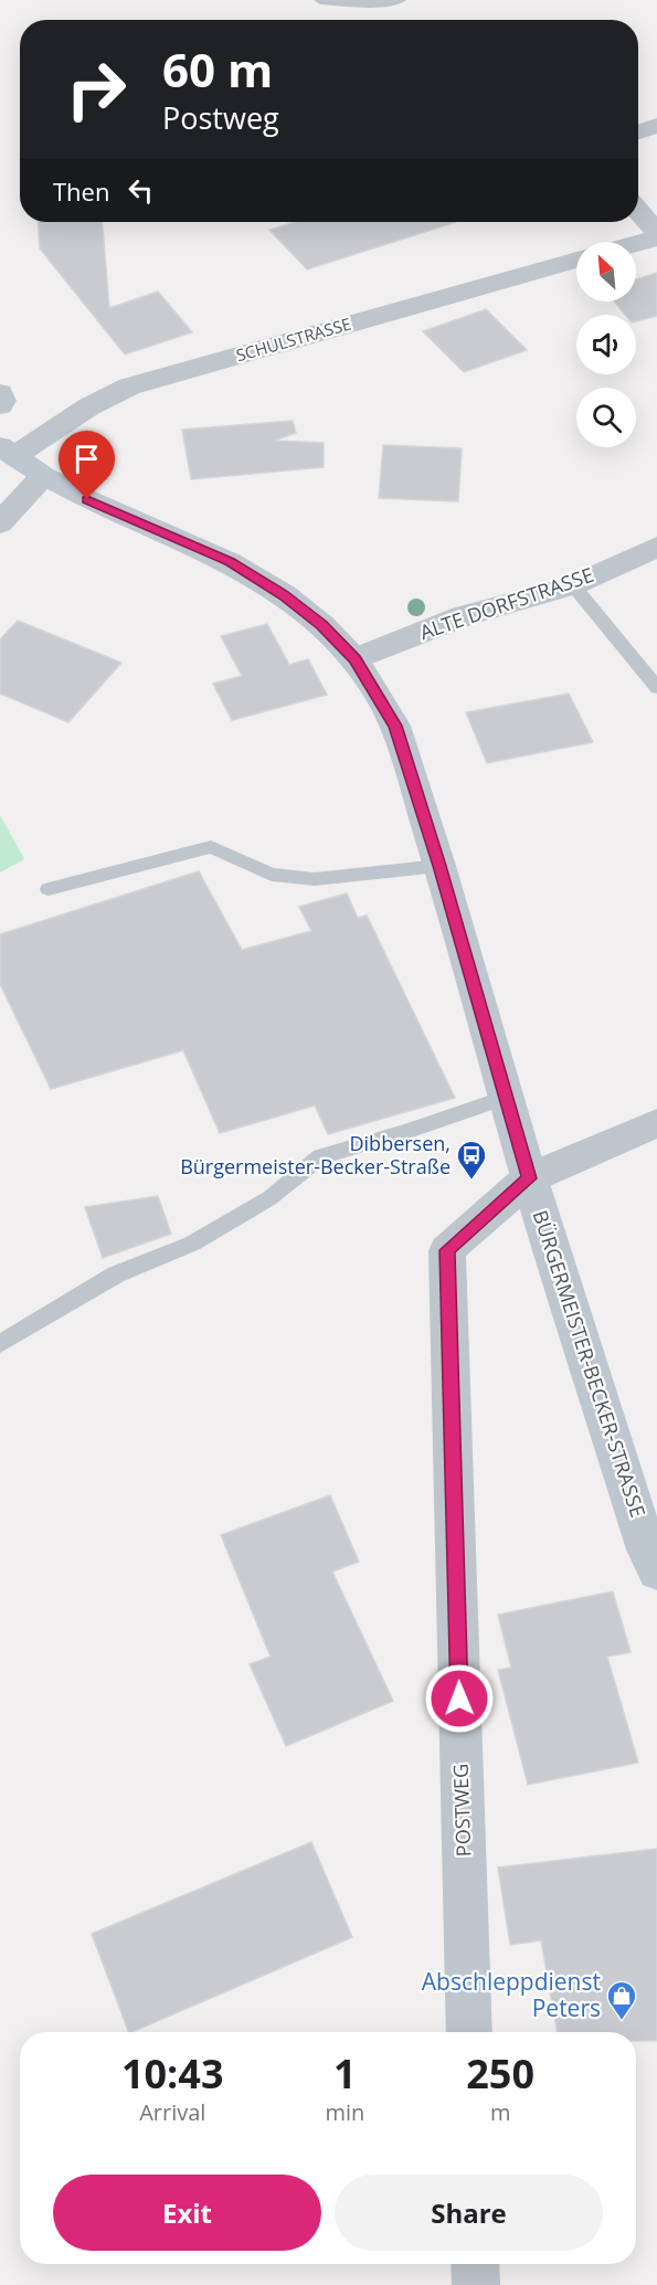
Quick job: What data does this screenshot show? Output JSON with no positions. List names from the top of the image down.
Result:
{
  "streets": {
    "street": [
      "SCHULSTRASSE",
      "ALTE DORFSTRASSE",
      "BÜRGERMEISTER-BECKER-STRASSE",
      "POSTWEG"
    ]
  },
  "crossings": [
    ["SCHULSTRASSE", "BÜRGERMEISTER-BECKER-STRASSE"],
    ["ALTE DORFSTRASSE", "BÜRGERMEISTER-BECKER-STRASSE"],
    ["BÜRGERMEISTER-BECKER-STRASSE", "POSTWEG"]
  ],
  "places": {
    "bus stop": ["Dibbersen, Bürgermeister-Becker-Straße"],
    "shop": ["Abschleppdienst Peters"]
  },
  "north": "top left",
  "page": {
    "turn": ["60 m", "Postweg"],
    "then": "Then",
    "eta": [
      "10:43",
      "Arrival",
      "1",
      "min",
      "250",
      "m"
    ],
    "buttons": ["Exit", "Share"]
  }
}
